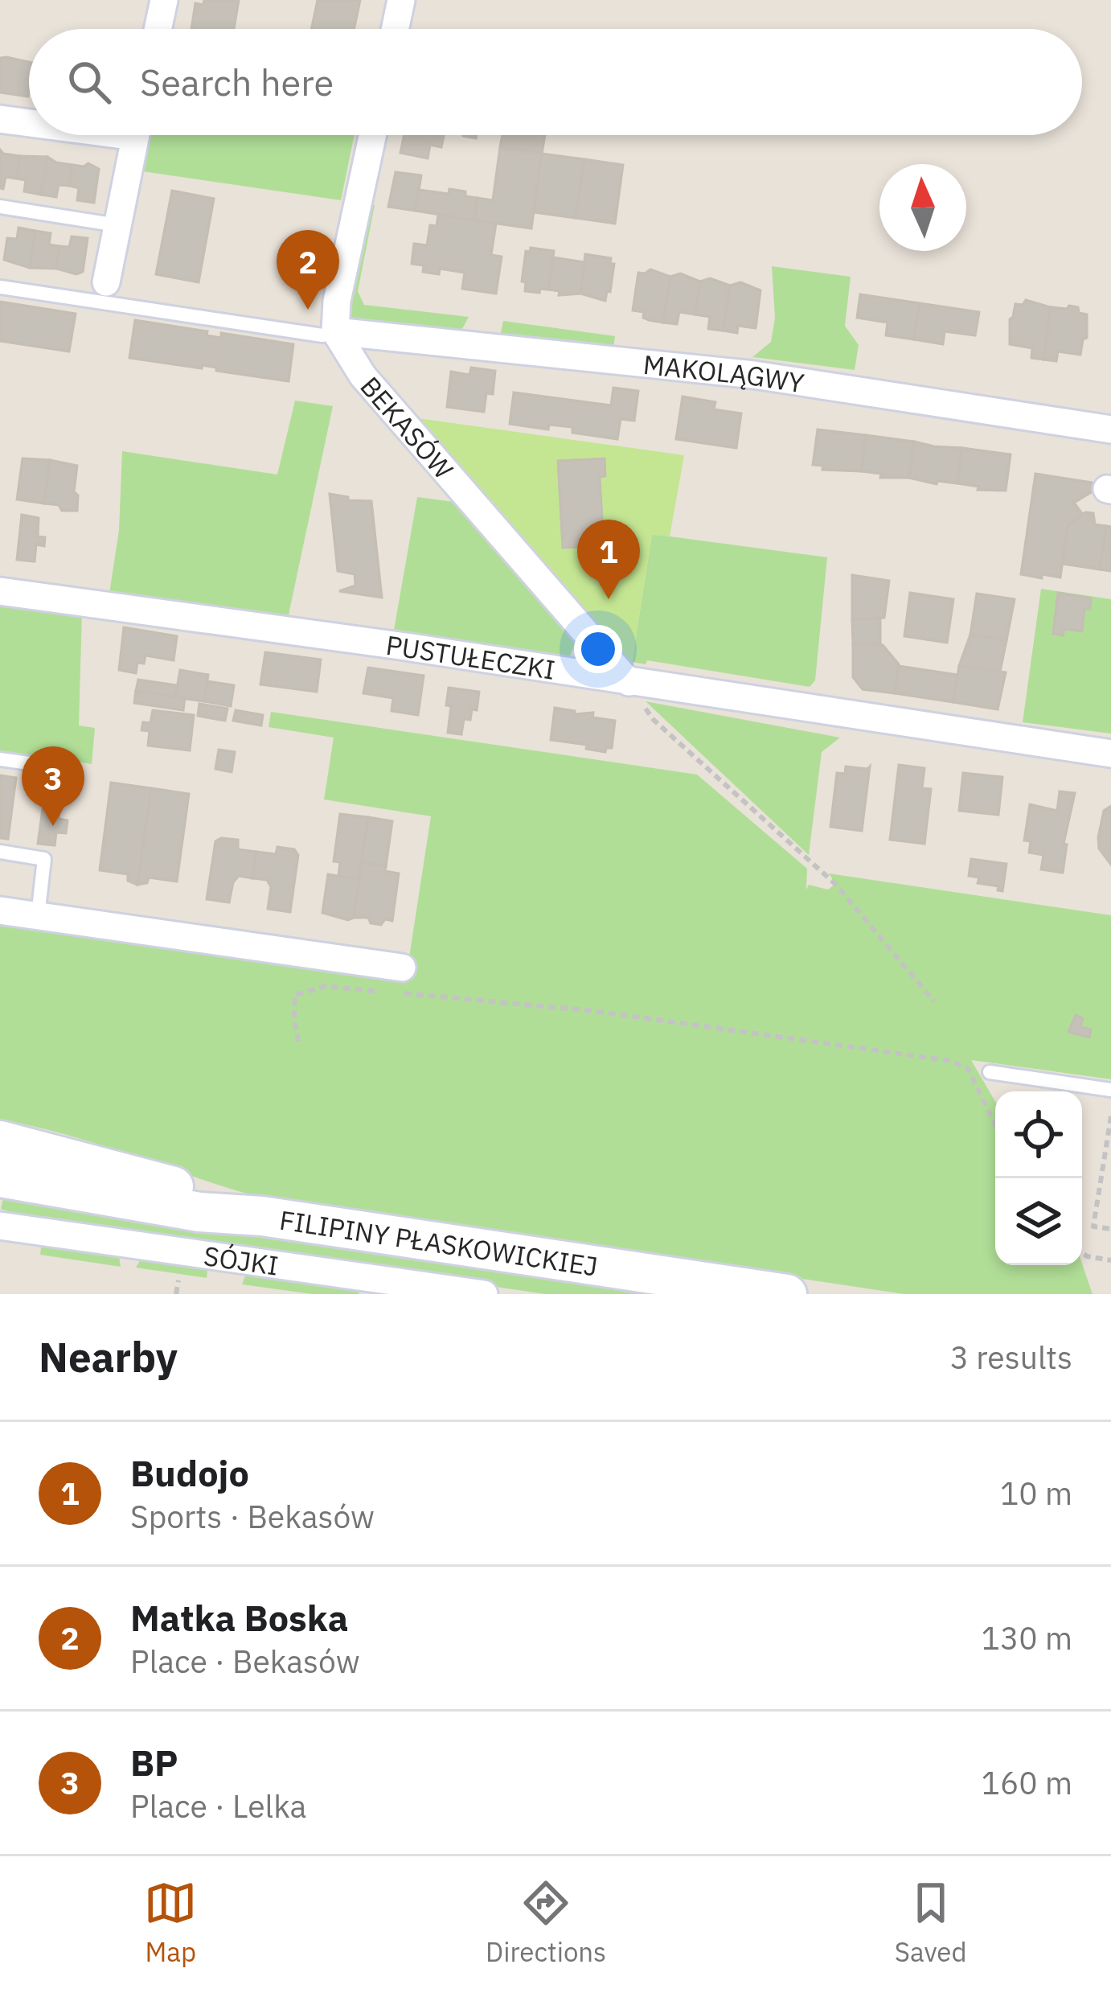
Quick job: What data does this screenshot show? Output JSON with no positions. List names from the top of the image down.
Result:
{
  "streets": {
    "main road": ["FILIPINY PŁASKOWICKIEJ"],
    "street": [
      "MAKOLĄGWY",
      "BEKASÓW",
      "PUSTUŁECZKI",
      "SÓJKI"
    ]
  },
  "crossings": [
    ["MAKOLĄGWY", "BEKASÓW"],
    ["BEKASÓW", "PUSTUŁECZKI"]
  ],
  "north": "top",
  "page": {
    "search": "Search here",
    "pins": ["2", "1", "3"],
    "heading": ["Nearby", "3 results"],
    "list": [
      {
        "mark": "1",
        "name": "Budojo",
        "note": "Sports · Bekasów",
        "value": "10 m"
      },
      {
        "mark": "2",
        "name": "Matka Boska",
        "note": "Place · Bekasów",
        "value": "130 m"
      },
      {
        "mark": "3",
        "name": "BP",
        "note": "Place · Lelka",
        "value": "160 m"
      }
    ],
    "nav": ["Map", "Directions", "Saved"]
  }
}
